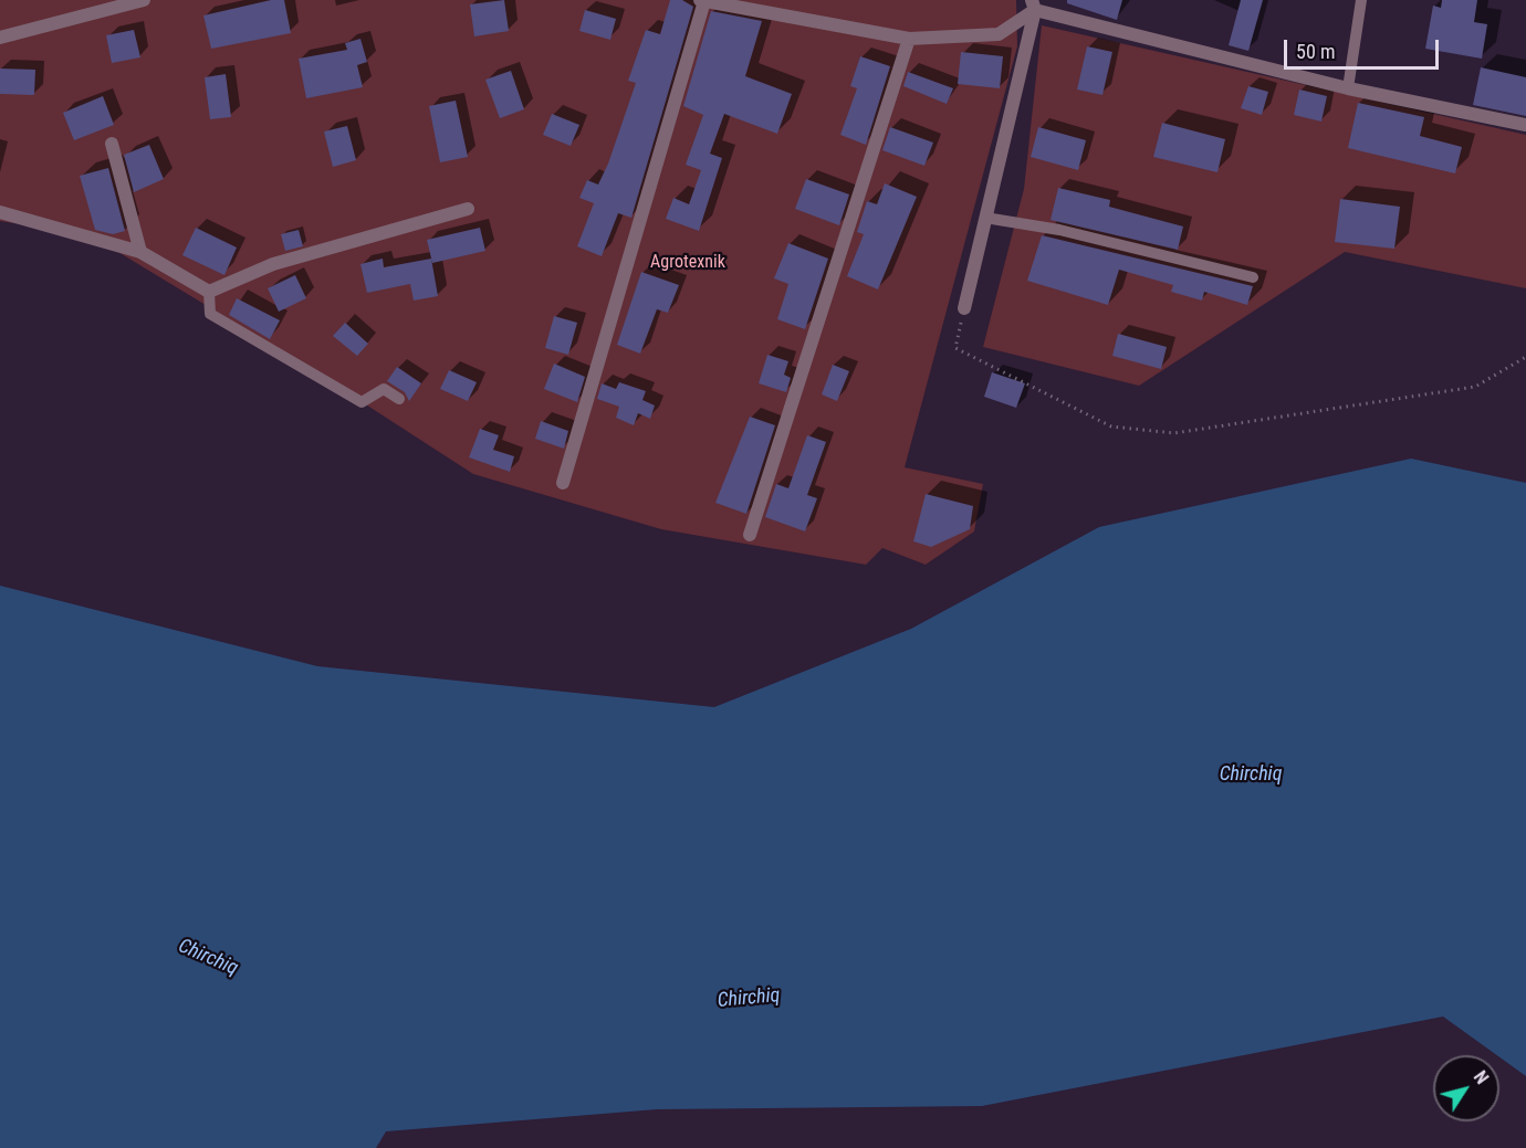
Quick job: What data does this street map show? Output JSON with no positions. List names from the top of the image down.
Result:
{
  "water": ["Chirchiq"],
  "parks": ["Agrotexnik"],
  "scale_bar": "50 m",
  "north": "top right"
}
